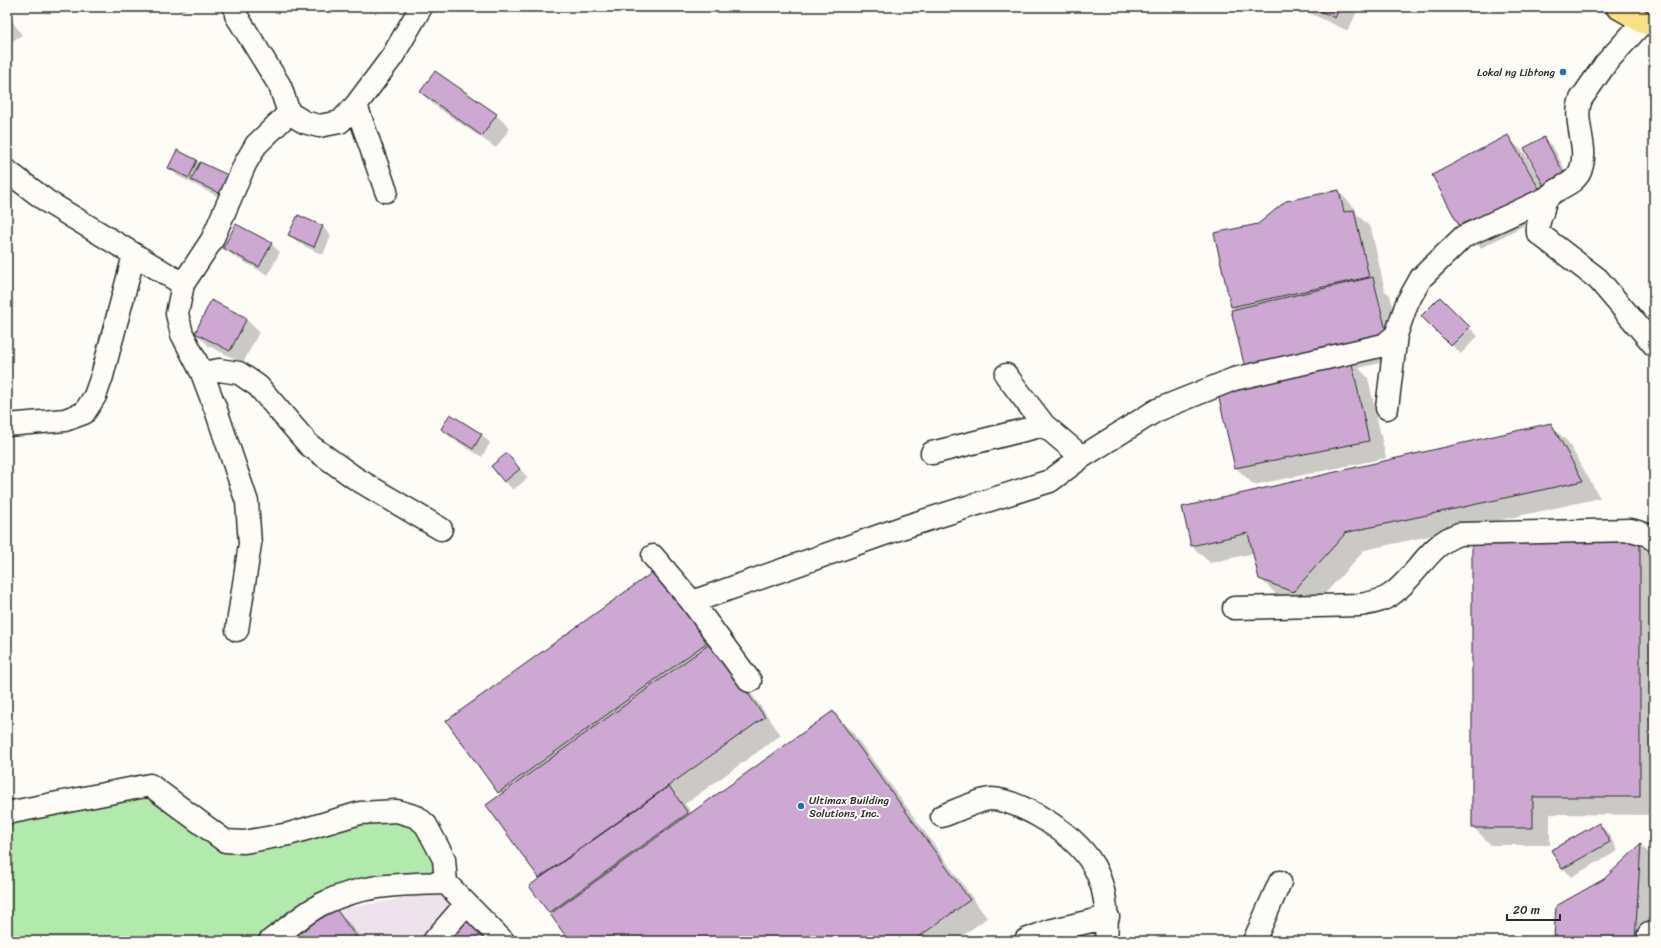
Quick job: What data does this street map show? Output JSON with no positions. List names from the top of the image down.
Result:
{
  "places": ["Lokal ng Libtong", "Ultimax Building Solutions, Inc."],
  "scale_bar": "20 m"
}
